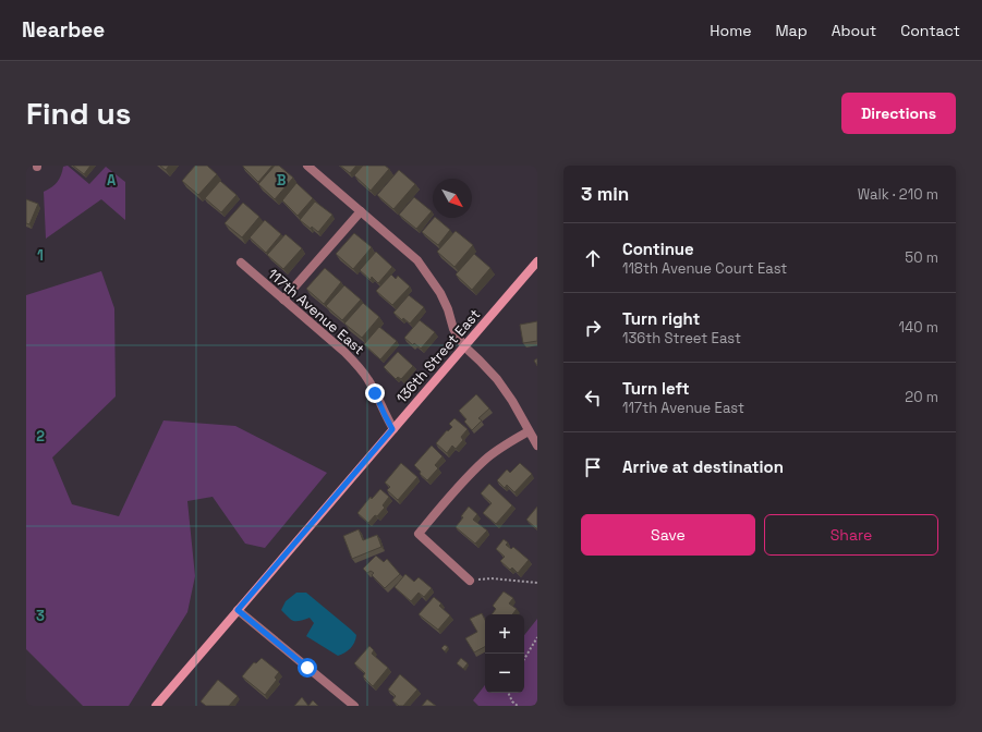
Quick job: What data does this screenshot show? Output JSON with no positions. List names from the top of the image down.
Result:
{
  "streets": {
    "street": ["117th Avenue East", "136th Street East"]
  },
  "crossings": [
    ["117th Avenue East", "136th Street East"]
  ],
  "north": "bottom right",
  "page": {
    "header": "Nearbee",
    "nav": [
      "Home",
      "Map",
      "About",
      "Contact"
    ],
    "buttons": [
      "Directions",
      ["Save", "Share"]
    ],
    "title": "Find us",
    "heading": ["3 min", "Walk · 210 m"],
    "list": [
      ["Continue", "118th Avenue Court East", "50 m"],
      ["Turn right", "136th Street East", "140 m"],
      ["Turn left", "117th Avenue East", "20 m"],
      "Arrive at destination"
    ],
    "map_buttons": ["+", "−"]
  },
  "grid": {
    "columns": ["A", "B"],
    "rows": ["1", "2", "3"]
  }
}
